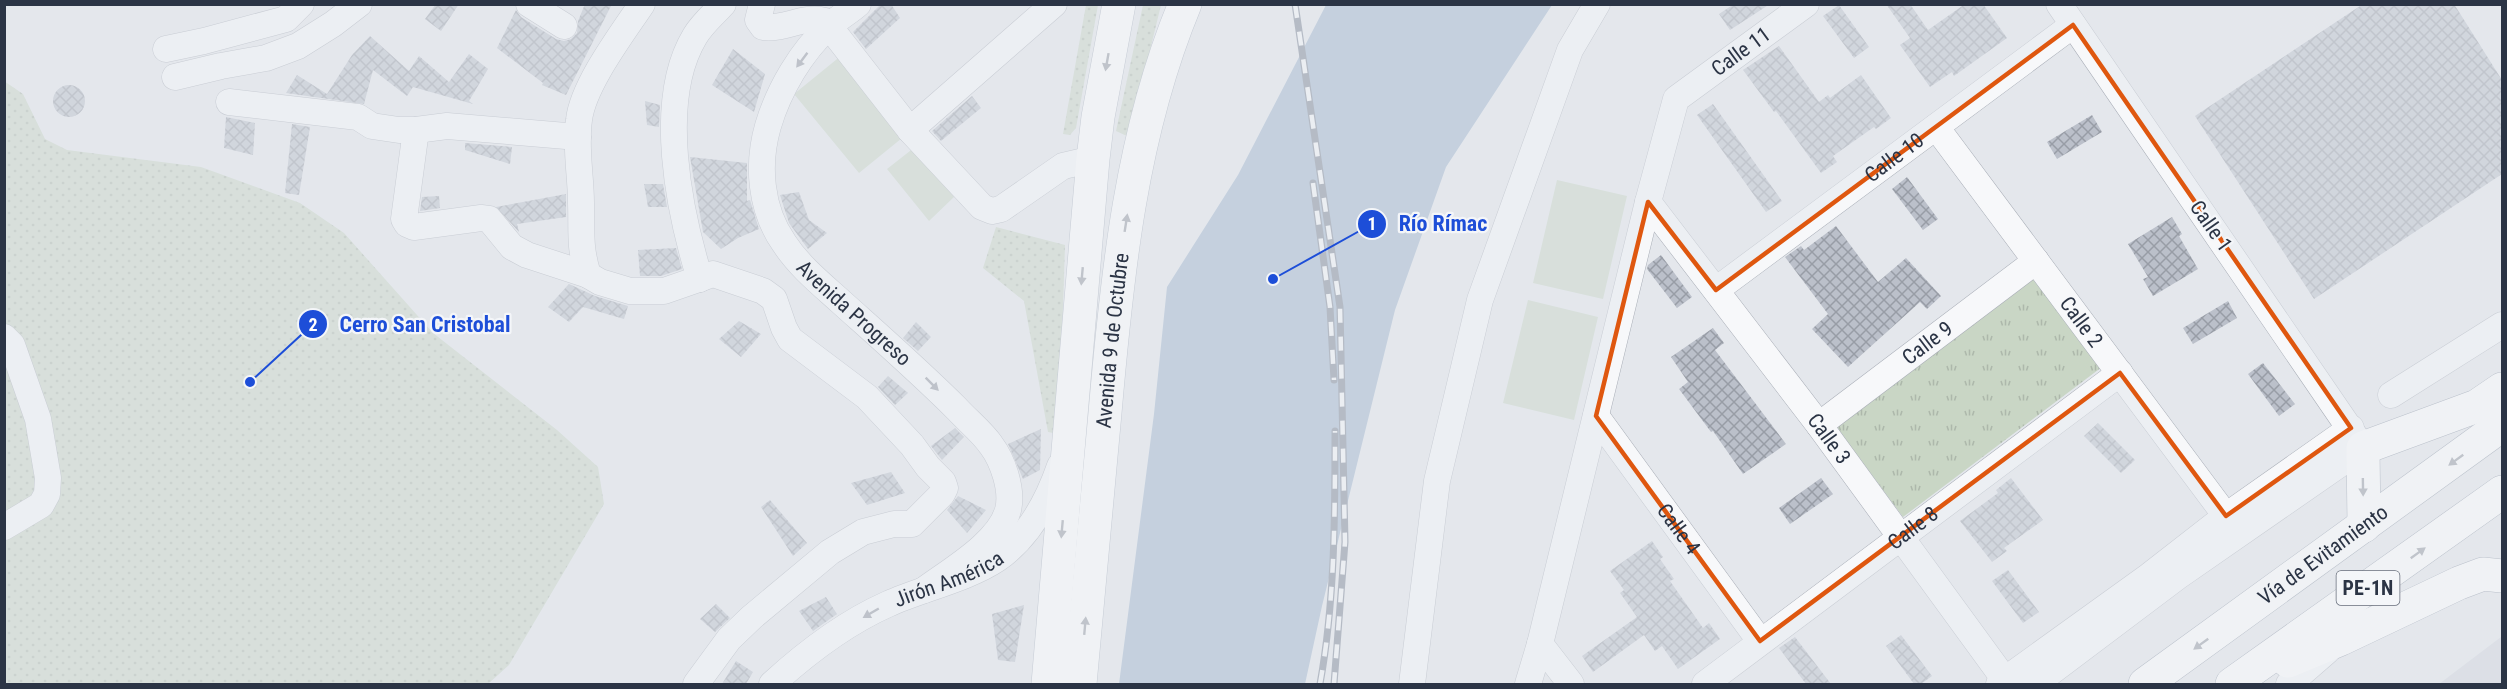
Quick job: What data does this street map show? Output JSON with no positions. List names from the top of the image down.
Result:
{
  "streets": {
    "main road": ["Avenida 9 de Octubre", "Vía de Evitamiento", "PE-1N"],
    "street": [
      "Calle 11",
      "Calle 10",
      "Calle 1",
      "Avenida Progreso",
      "Calle 2",
      "Calle 9",
      "Calle 3",
      "Calle 4",
      "Calle 8",
      "Jirón América"
    ]
  },
  "crossings": [
    ["Calle 11", "Calle 3"],
    ["Calle 10", "Calle 1"],
    ["Calle 10", "Calle 2"],
    ["Calle 10", "Calle 3"],
    ["Avenida Progreso", "Jirón América"],
    ["Calle 2", "Calle 9"],
    ["Calle 2", "Calle 8"],
    ["Avenida 9 de Octubre", "Jirón América"],
    ["Calle 9", "Calle 3"],
    ["Calle 3", "Calle 8"],
    ["Calle 4", "Calle 8"]
  ],
  "one_way": ["Jirón América"],
  "places": ["Río Rímac", "Cerro San Cristobal"]
}
